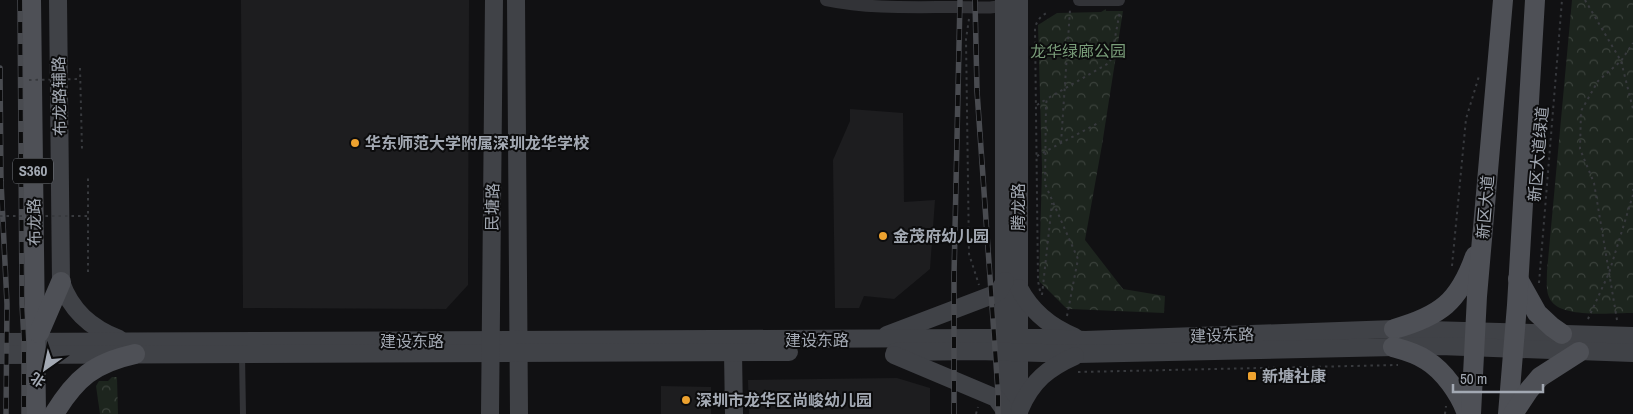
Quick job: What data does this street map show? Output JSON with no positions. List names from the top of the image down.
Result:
{
  "streets": {
    "main road": [
      "布龙路辅路",
      "S360",
      "民塘路",
      "腾龙路",
      "新区大道",
      "布龙路",
      "建设东路"
    ],
    "path": ["新区大道绿道"]
  },
  "crossings": [
    ["民塘路", "建设东路"],
    ["腾龙路", "建设东路"],
    ["新区大道", "建设东路"],
    ["布龙路", "建设东路"]
  ],
  "parks": ["龙华绿廊公园"],
  "places": {
    "other": ["华东师范大学附属深圳龙华学校", "金茂府幼儿园", "深圳市龙华区尚峻幼儿园"],
    "transit": ["新塘社康"]
  },
  "scale_bar": "50 m",
  "north": "bottom left"
}
